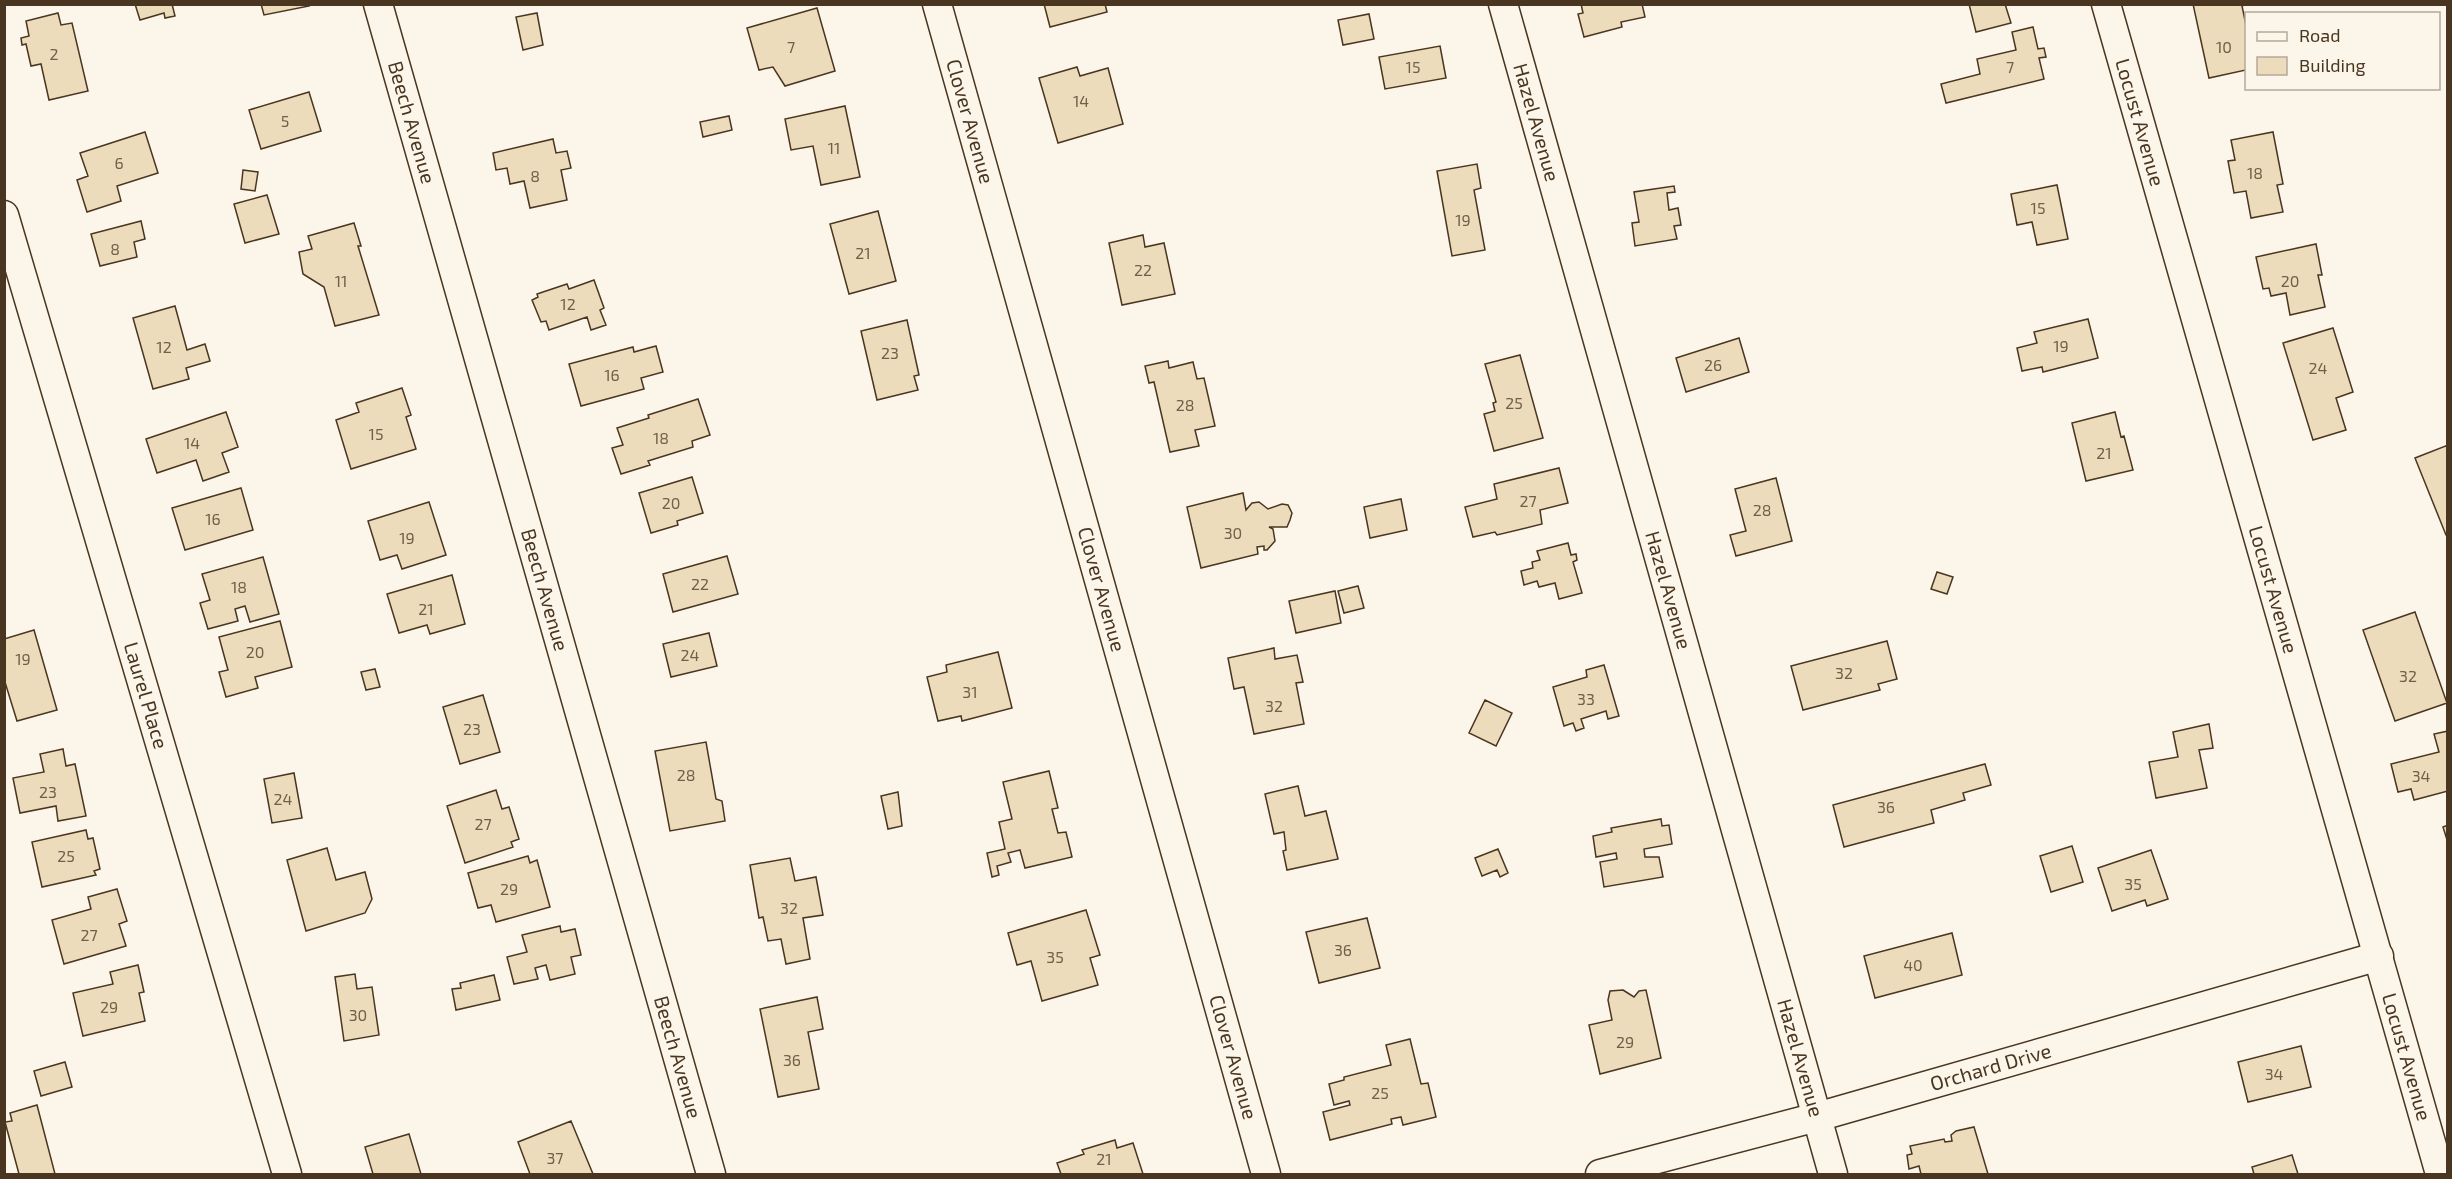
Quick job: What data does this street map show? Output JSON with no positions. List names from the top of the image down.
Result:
{
  "streets": {
    "street": [
      "Beech Avenue",
      "Clover Avenue",
      "Hazel Avenue",
      "Locust Avenue",
      "Laurel Place",
      "Orchard Drive"
    ]
  },
  "crossings": [
    ["Hazel Avenue", "Orchard Drive"],
    ["Locust Avenue", "Orchard Drive"]
  ],
  "house_numbers": [
    "7",
    "10",
    "2",
    "15",
    "7",
    "14",
    "5",
    "11",
    "6",
    "18",
    "8",
    "15",
    "19",
    "8",
    "21",
    "22",
    "11",
    "20",
    "12",
    "19",
    "12",
    "23",
    "26",
    "24",
    "16",
    "25",
    "28",
    "15",
    "18",
    "14",
    "21",
    "27",
    "20",
    "28",
    "16",
    "30",
    "19",
    "22",
    "18",
    "21",
    "20",
    "24",
    "19",
    "32",
    "32",
    "31",
    "33",
    "32",
    "23",
    "28",
    "34",
    "23",
    "24",
    "36",
    "27",
    "25",
    "35",
    "29",
    "32",
    "27",
    "36",
    "35",
    "40",
    "29",
    "30",
    "29",
    "36",
    "34",
    "25",
    "37",
    "21"
  ],
  "legend": ["Road", "Building"]
}
